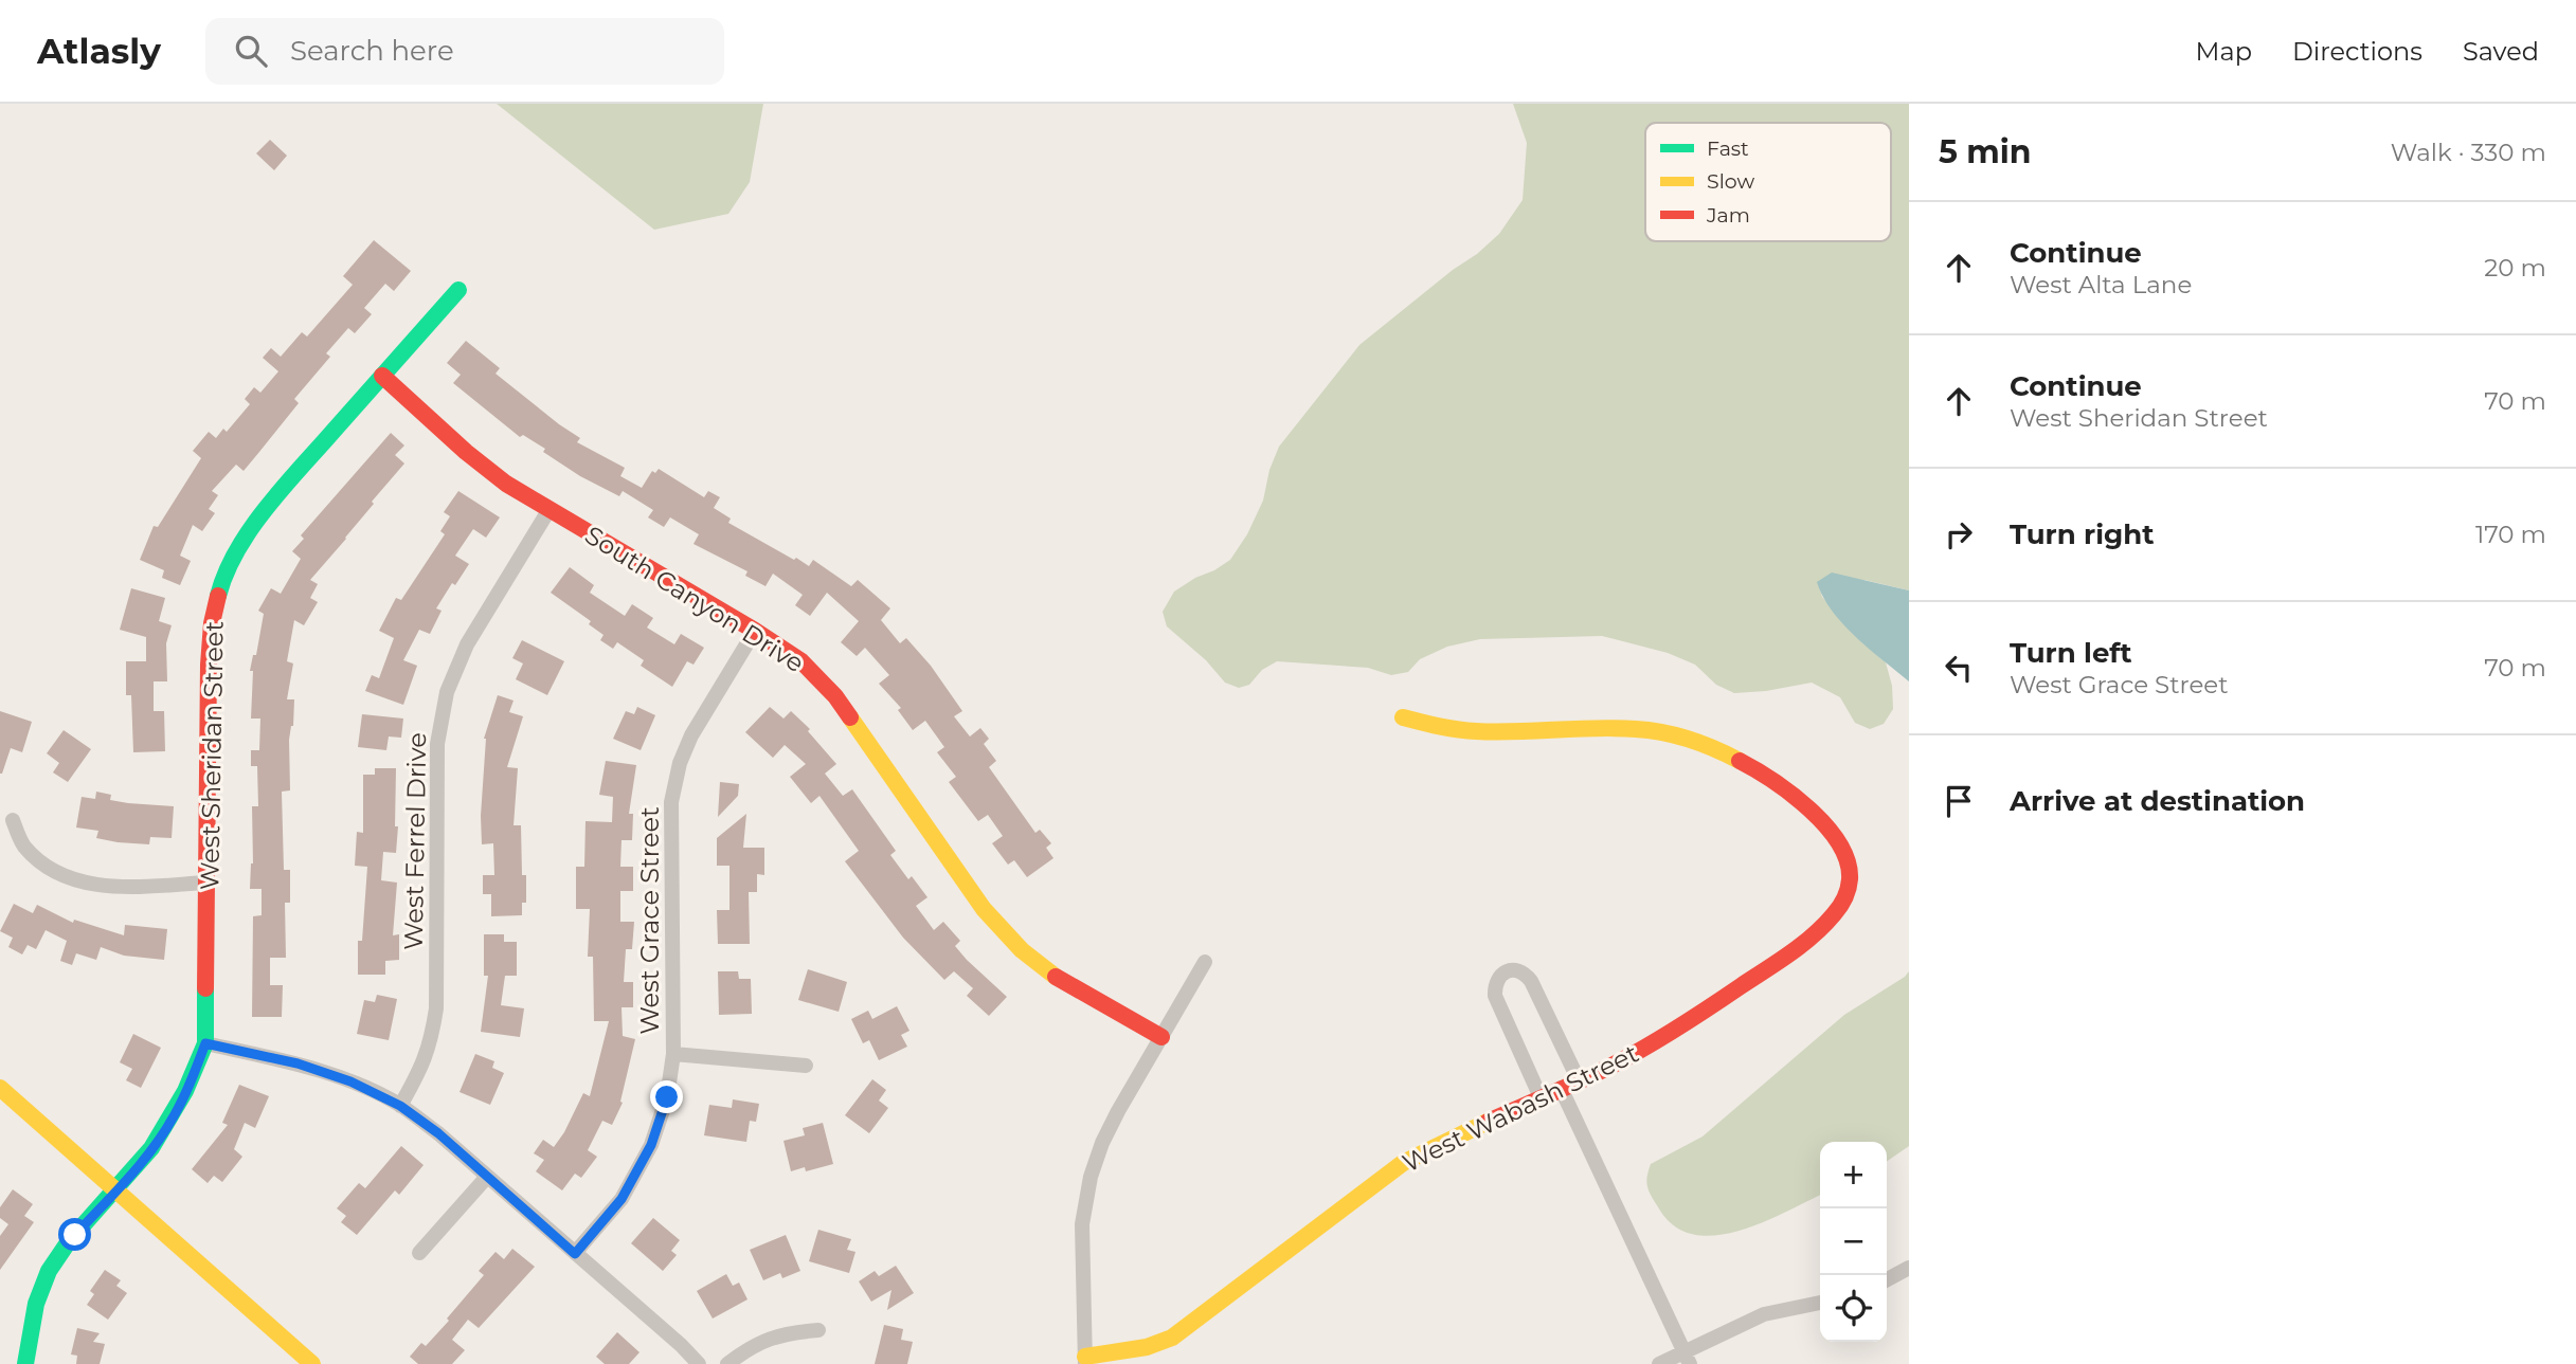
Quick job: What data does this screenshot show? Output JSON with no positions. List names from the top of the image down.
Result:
{
  "streets": {
    "street": [
      "South Canyon Drive",
      "West Sheridan Street",
      "West Ferrel Drive",
      "West Grace Street",
      "West Wabash Street"
    ]
  },
  "crossings": [
    ["South Canyon Drive", "West Sheridan Street"],
    ["South Canyon Drive", "West Ferrel Drive"],
    ["South Canyon Drive", "West Grace Street"]
  ],
  "legend": ["Fast", "Slow", "Jam"],
  "page": {
    "header": "Atlasly",
    "search": "Search here",
    "nav": ["Map", "Directions", "Saved"],
    "heading": ["5 min", "Walk · 330 m"],
    "list": [
      ["Continue", "West Alta Lane", "20 m"],
      ["Continue", "West Sheridan Street", "70 m"],
      ["Turn right", "170 m"],
      ["Turn left", "West Grace Street", "70 m"],
      "Arrive at destination"
    ],
    "map_buttons": ["+", "−"]
  }
}
